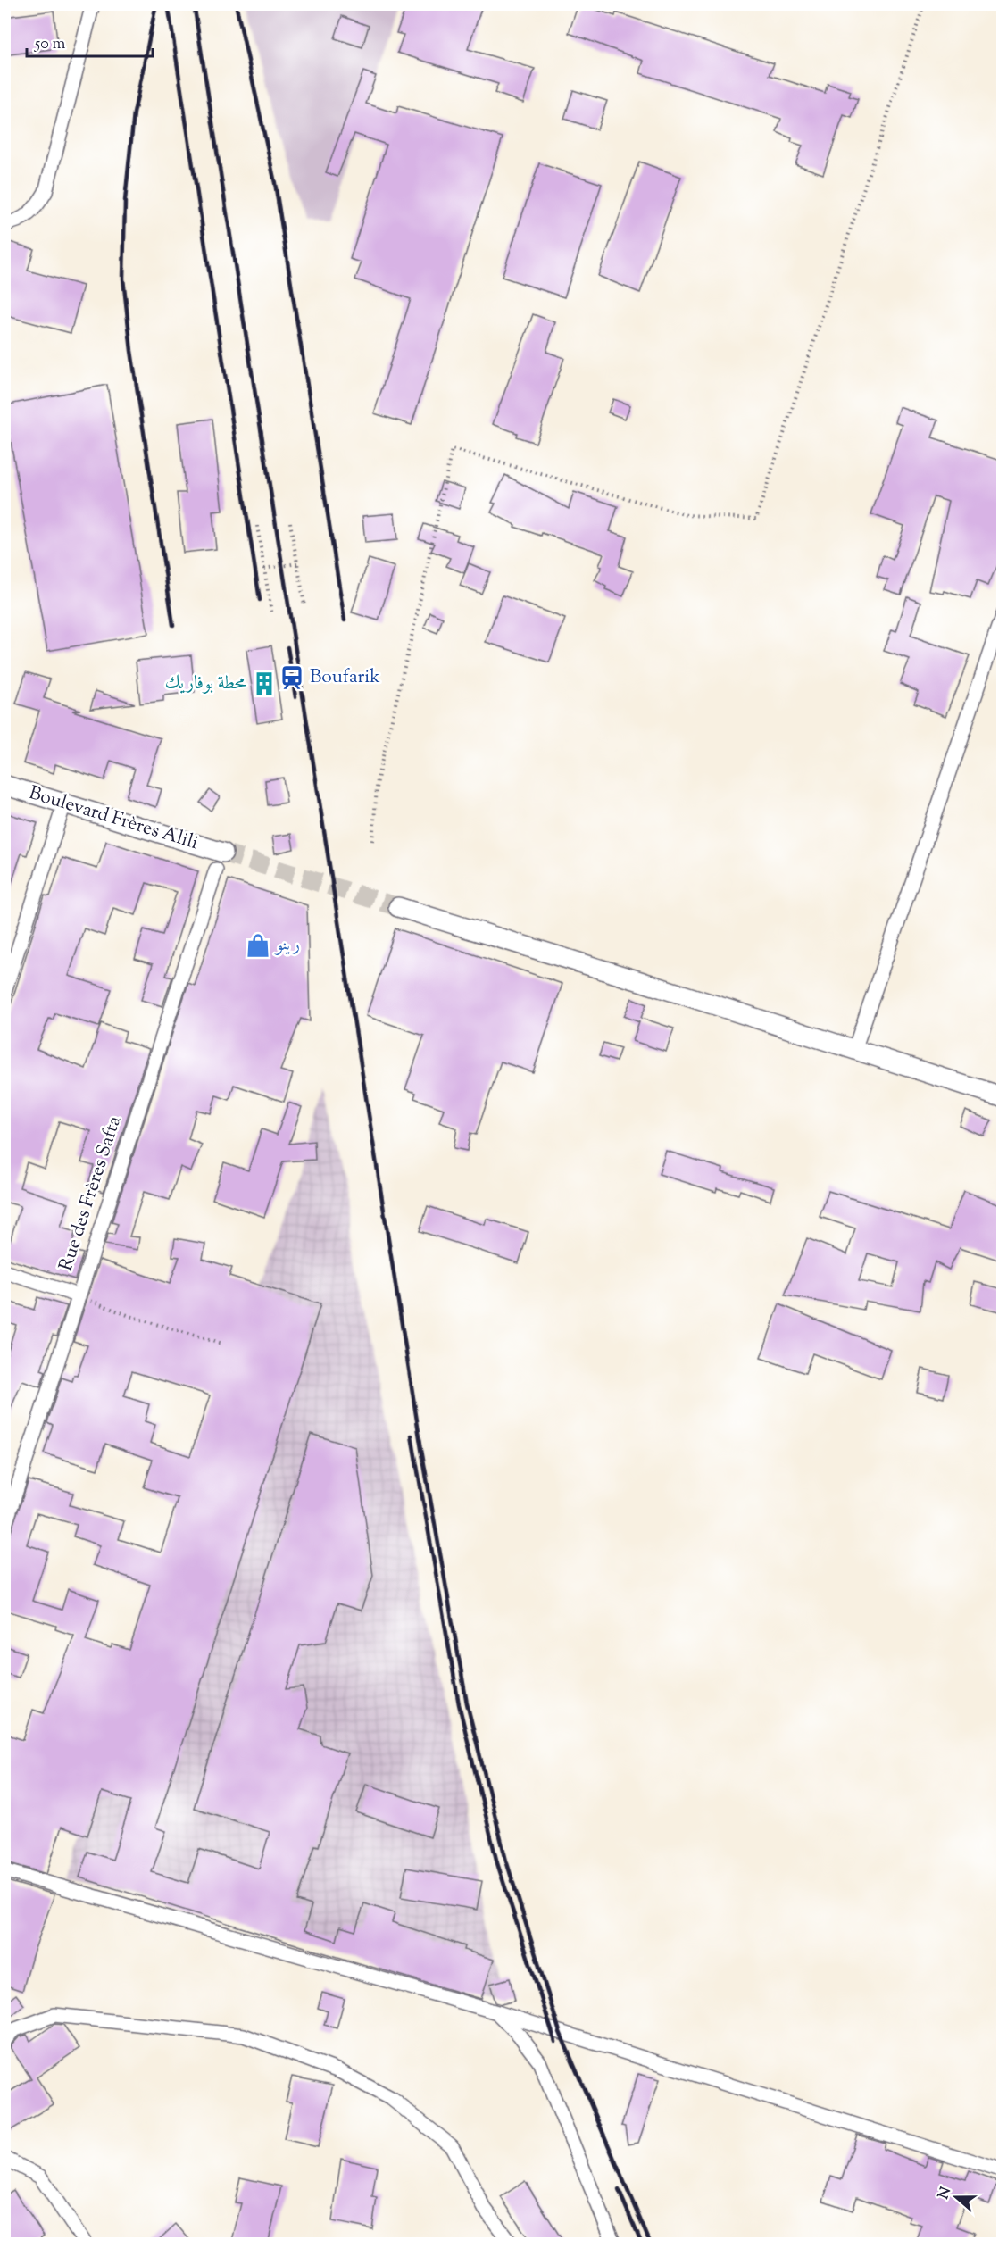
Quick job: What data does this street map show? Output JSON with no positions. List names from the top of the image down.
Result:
{
  "streets": {
    "main road": ["Boulevard Frères Alili"],
    "street": ["Rue des Frères Safta"]
  },
  "crossings": [
    ["Boulevard Frères Alili", "Rue des Frères Safta"]
  ],
  "places": {
    "station": ["Boufarik"],
    "building": ["محطة بوفاريك"],
    "shop": ["رينو"]
  },
  "scale_bar": "50 m",
  "north": "left"
}
